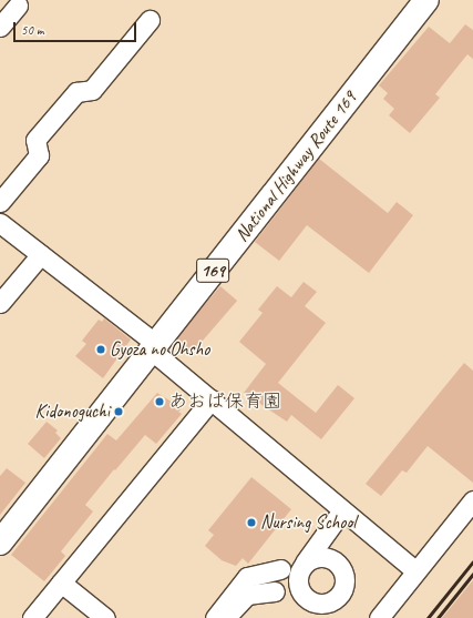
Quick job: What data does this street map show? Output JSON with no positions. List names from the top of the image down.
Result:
{
  "streets": {
    "highway": ["National Highway Route 169", "169"]
  },
  "places": [
    "Gyoza no Ohsho",
    "あおば保育園",
    "Kidonoguchi",
    "Nursing School"
  ],
  "scale_bar": "50 m"
}
